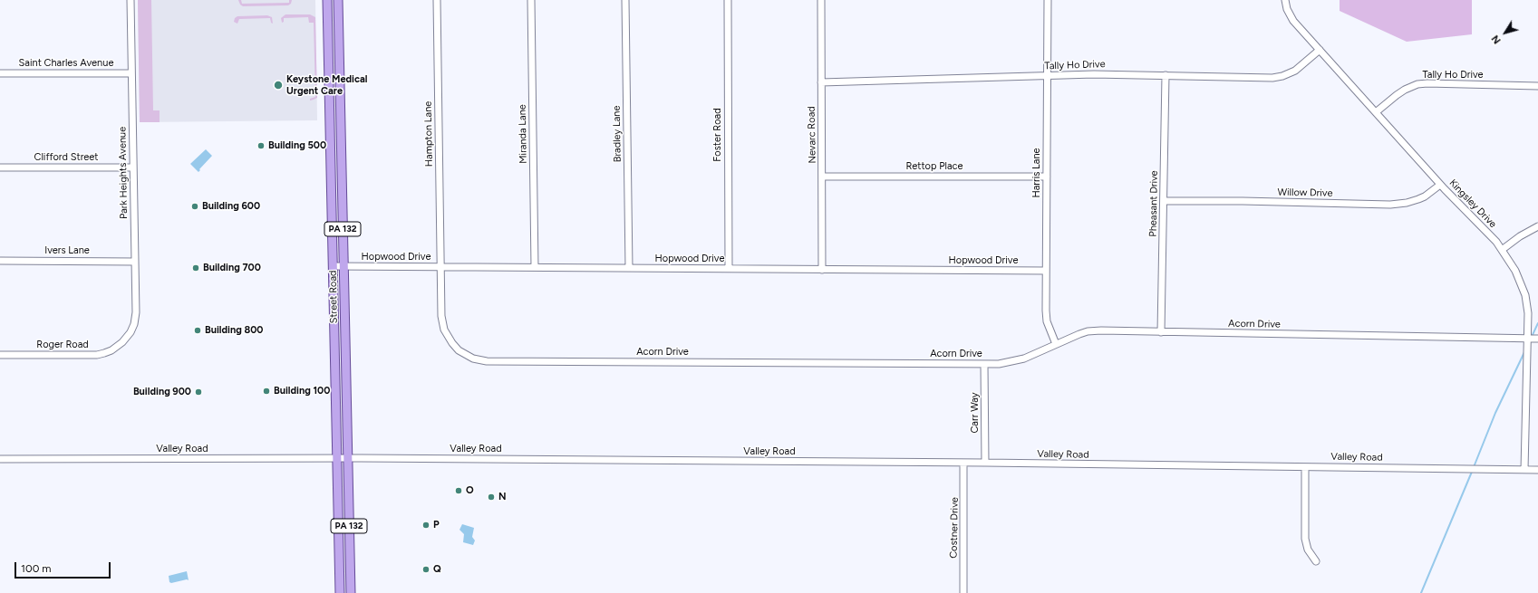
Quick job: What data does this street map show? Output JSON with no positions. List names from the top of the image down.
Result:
{
  "streets": {
    "main road": ["PA 132", "Street Road"],
    "street": [
      "Saint Charles Avenue",
      "Tally Ho Drive",
      "Hampton Lane",
      "Miranda Lane",
      "Bradley Lane",
      "Foster Road",
      "Nevarc Road",
      "Clifford Street",
      "Rettop Place",
      "Park Heights Avenue",
      "Harris Lane",
      "Willow Drive",
      "Pheasant Drive",
      "Kingsley Drive",
      "Ivers Lane",
      "Hopwood Drive",
      "Acorn Drive",
      "Roger Road",
      "Carr Way",
      "Valley Road",
      "Costner Drive"
    ]
  },
  "crossings": [
    ["Saint Charles Avenue", "Park Heights Avenue"],
    ["Tally Ho Drive", "Nevarc Road"],
    ["Tally Ho Drive", "Harris Lane"],
    ["Tally Ho Drive", "Pheasant Drive"],
    ["Tally Ho Drive", "Kingsley Drive"],
    ["Hampton Lane", "Hopwood Drive"],
    ["Hampton Lane", "Acorn Drive"],
    ["Miranda Lane", "Hopwood Drive"],
    ["Bradley Lane", "Hopwood Drive"],
    ["Foster Road", "Hopwood Drive"],
    ["Nevarc Road", "Rettop Place"],
    ["Nevarc Road", "Hopwood Drive"],
    ["Clifford Street", "Park Heights Avenue"],
    ["Rettop Place", "Harris Lane"],
    ["Park Heights Avenue", "Ivers Lane"],
    ["Park Heights Avenue", "Roger Road"],
    ["Harris Lane", "Hopwood Drive"],
    ["Harris Lane", "Acorn Drive"],
    ["Willow Drive", "Pheasant Drive"],
    ["Willow Drive", "Kingsley Drive"],
    ["Pheasant Drive", "Acorn Drive"],
    ["Kingsley Drive", "Acorn Drive"],
    ["Kingsley Drive", "Valley Road"],
    ["Hopwood Drive", "Street Road"],
    ["Hopwood Drive", "Acorn Drive"],
    ["Street Road", "Valley Road"],
    ["Acorn Drive", "Carr Way"],
    ["Carr Way", "Valley Road"],
    ["Valley Road", "Costner Drive"]
  ],
  "places": [
    "Keystone Medical Urgent Care",
    "Building 500",
    "Building 600",
    "Building 700",
    "Building 800",
    "Building 100",
    "Building 900",
    "O",
    "N",
    "P",
    "Q"
  ],
  "scale_bar": "100 m",
  "north": "bottom left"
}
